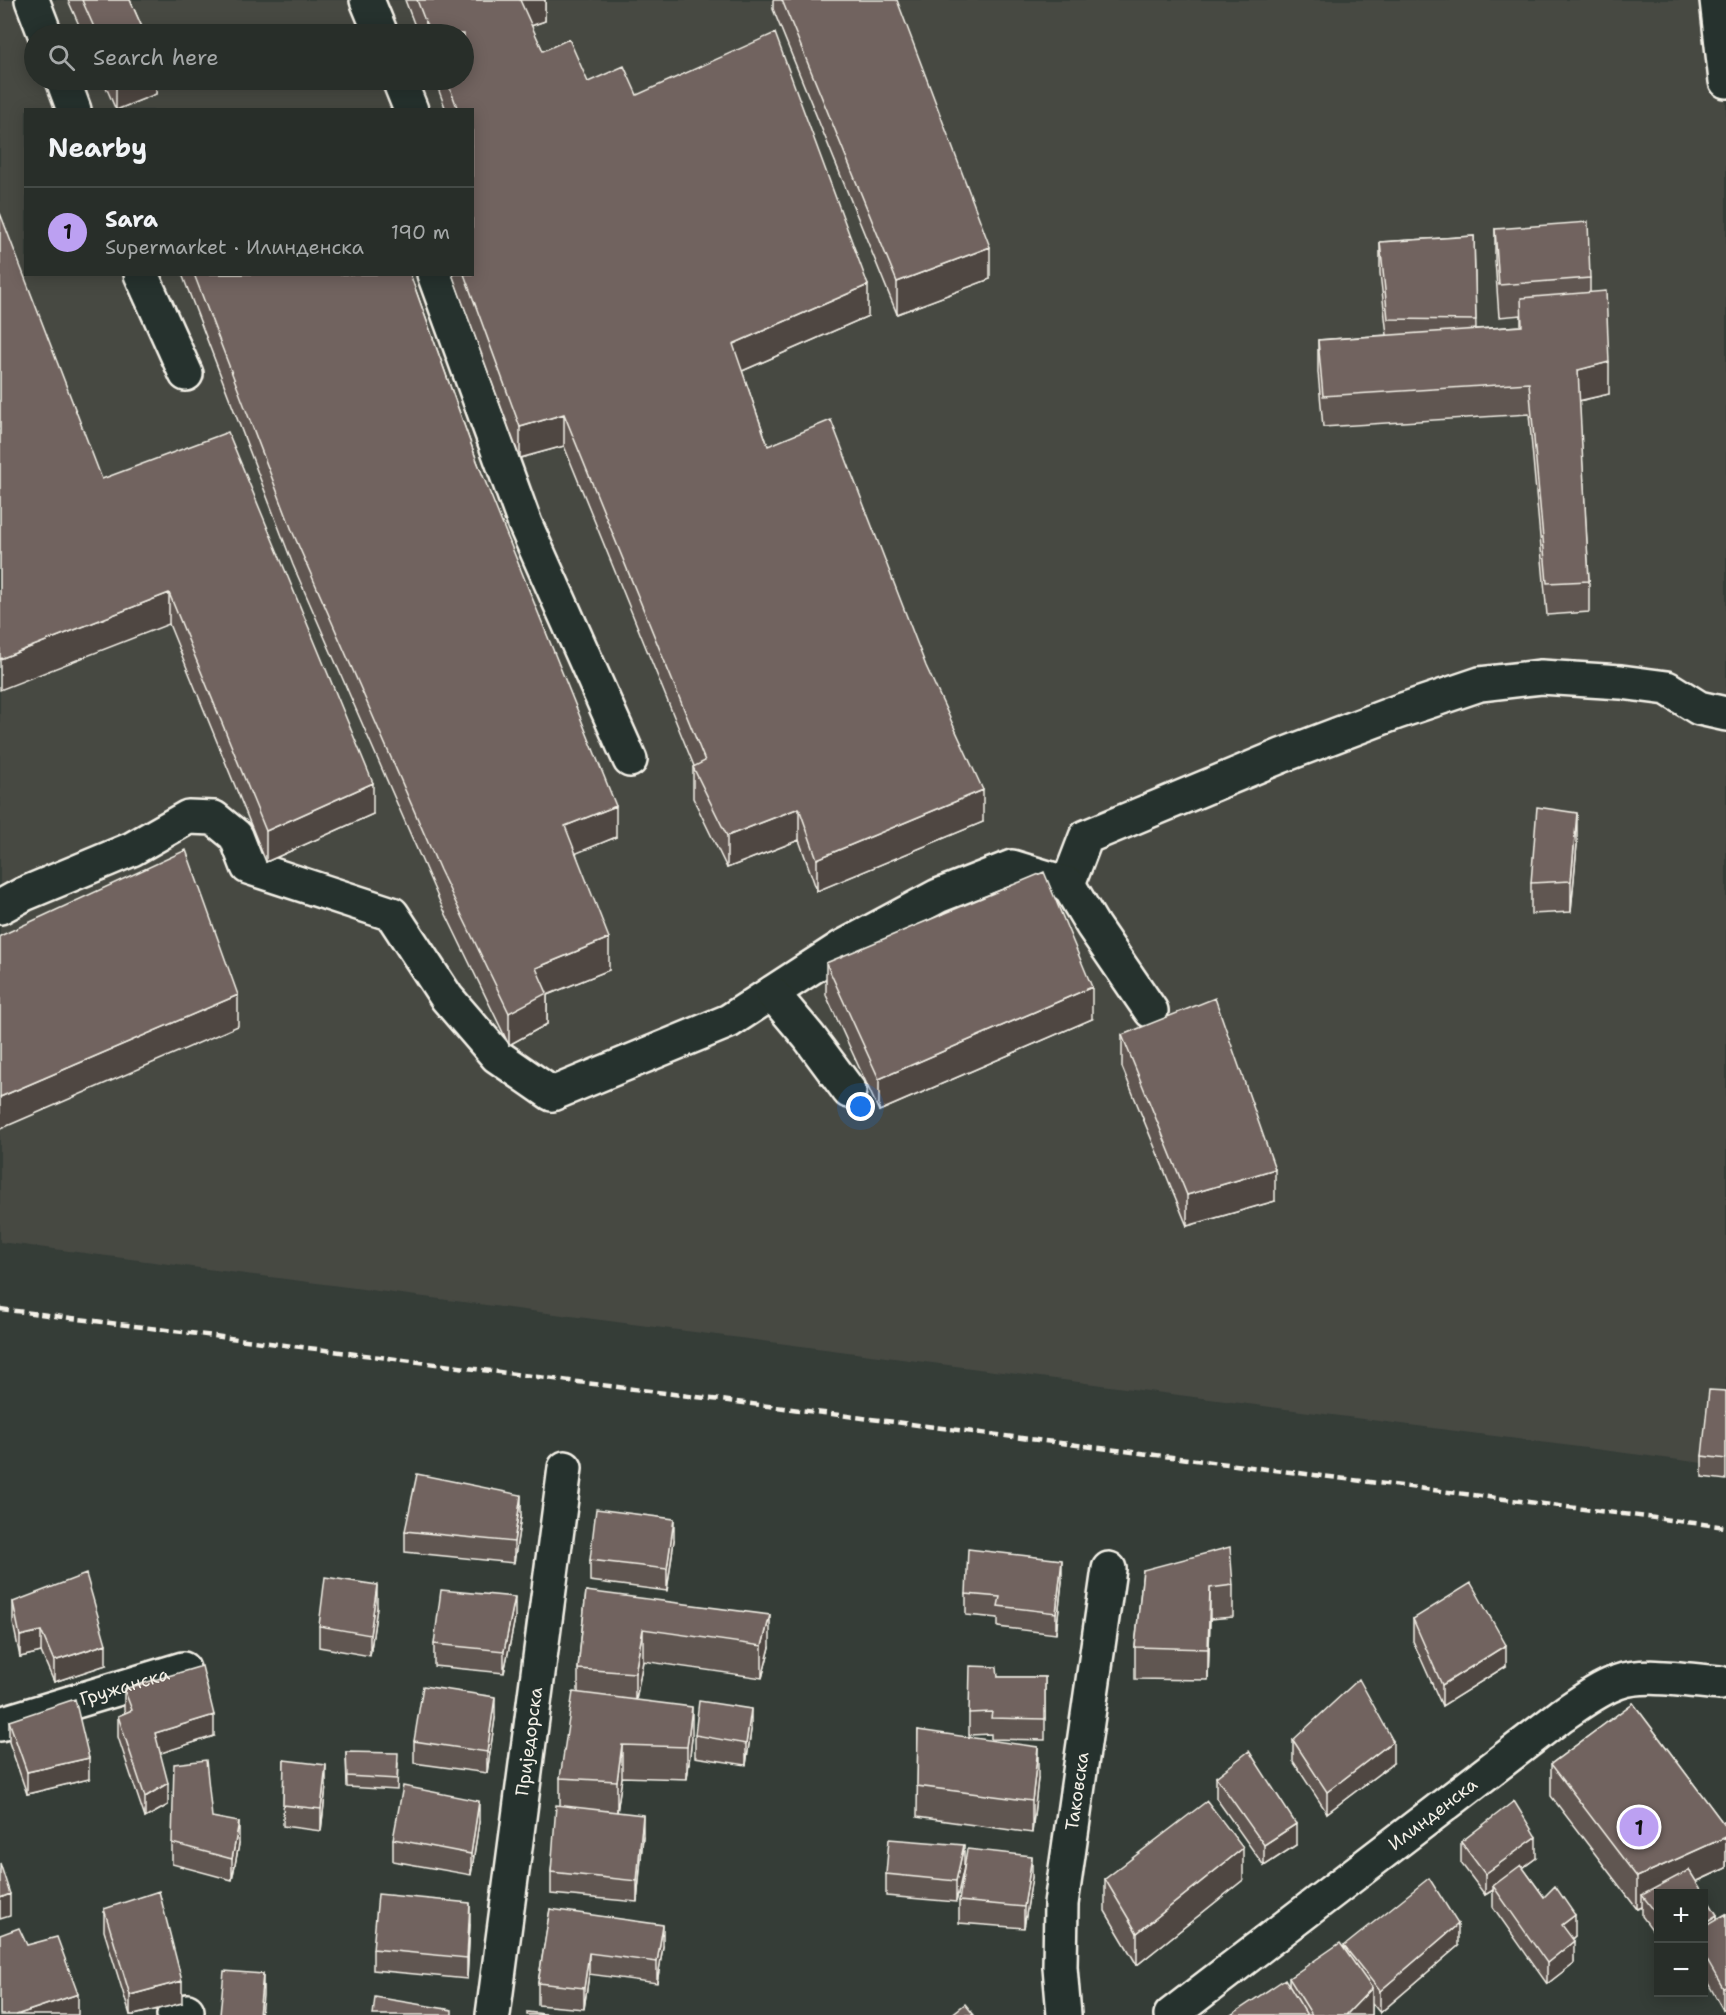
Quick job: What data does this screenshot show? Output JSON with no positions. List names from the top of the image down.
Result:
{
  "streets": {
    "street": [
      "Гружанска",
      "Приједорска",
      "Таковска",
      "Илинденска"
    ]
  },
  "page": {
    "search": "Search here",
    "heading": "Nearby",
    "list": [
      {
        "mark": "1",
        "name": "Sara",
        "note": "Supermarket · Илинденска",
        "value": "190 m"
      }
    ],
    "pins": "1",
    "map_buttons": ["+", "−"]
  }
}
